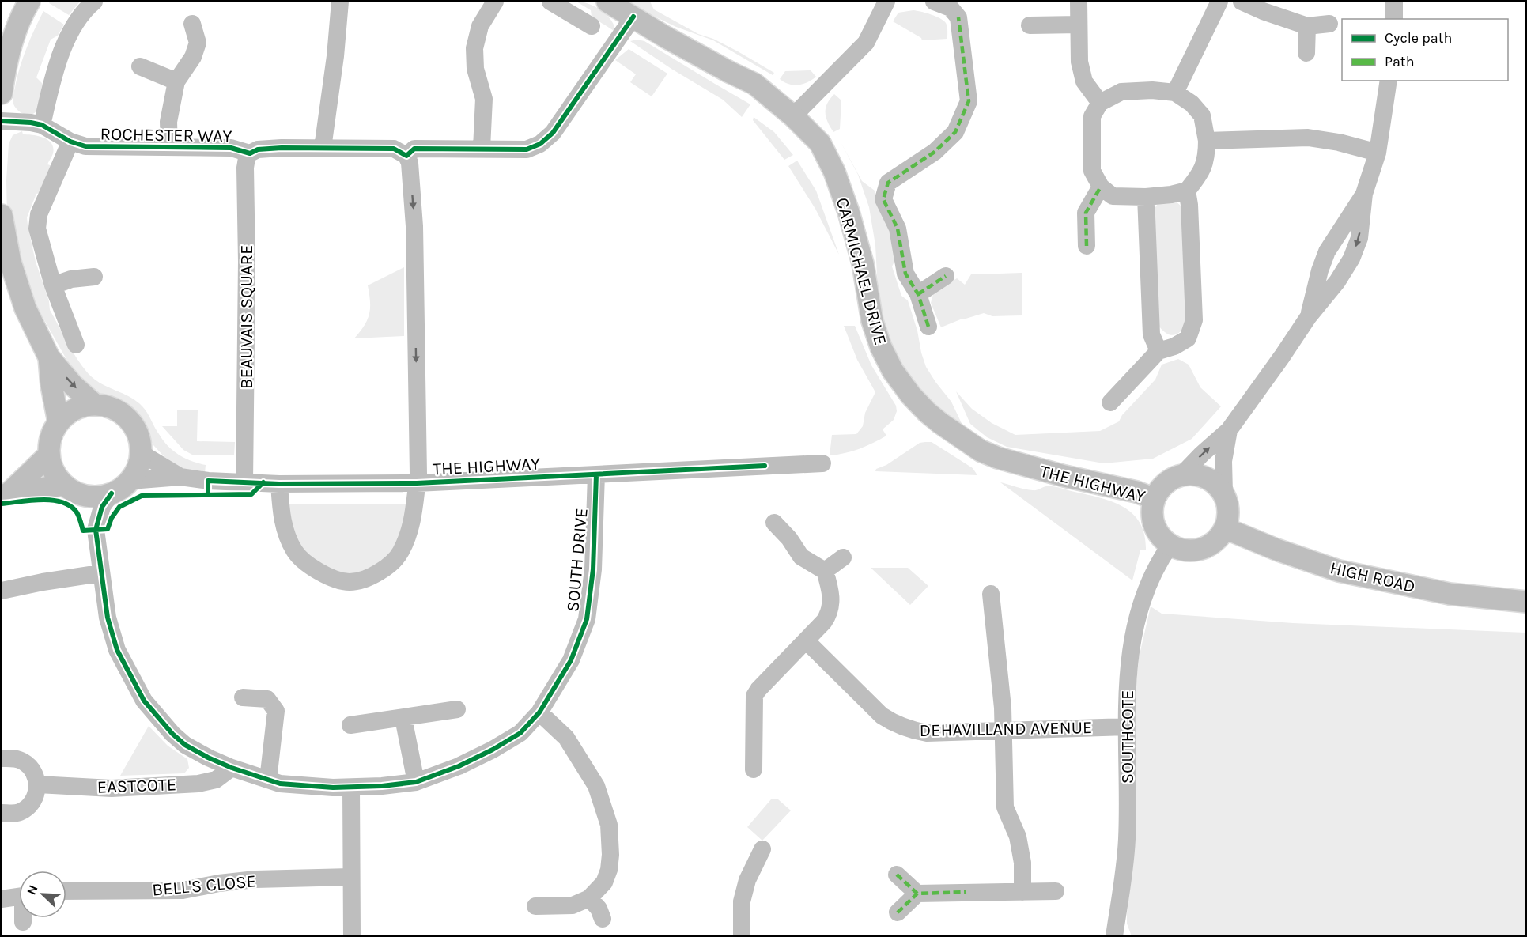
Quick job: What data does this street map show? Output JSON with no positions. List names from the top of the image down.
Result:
{
  "streets": {
    "main road": ["CARMICHAEL DRIVE", "THE HIGHWAY", "HIGH ROAD"],
    "street": [
      "ROCHESTER WAY",
      "BEAUVAIS SQUARE",
      "SOUTH DRIVE",
      "DEHAVILLAND AVENUE",
      "SOUTHCOTE",
      "EASTCOTE",
      "BELL'S CLOSE"
    ]
  },
  "crossings": [
    ["ROCHESTER WAY", "BEAUVAIS SQUARE"],
    ["CARMICHAEL DRIVE", "THE HIGHWAY"],
    ["BEAUVAIS SQUARE", "THE HIGHWAY"],
    ["THE HIGHWAY", "SOUTH DRIVE"],
    ["THE HIGHWAY", "HIGH ROAD"],
    ["THE HIGHWAY", "SOUTHCOTE"],
    ["SOUTH DRIVE", "EASTCOTE"],
    ["HIGH ROAD", "SOUTHCOTE"],
    ["DEHAVILLAND AVENUE", "SOUTHCOTE"]
  ],
  "legend": ["Cycle path", "Path"],
  "north": "top left"
}
